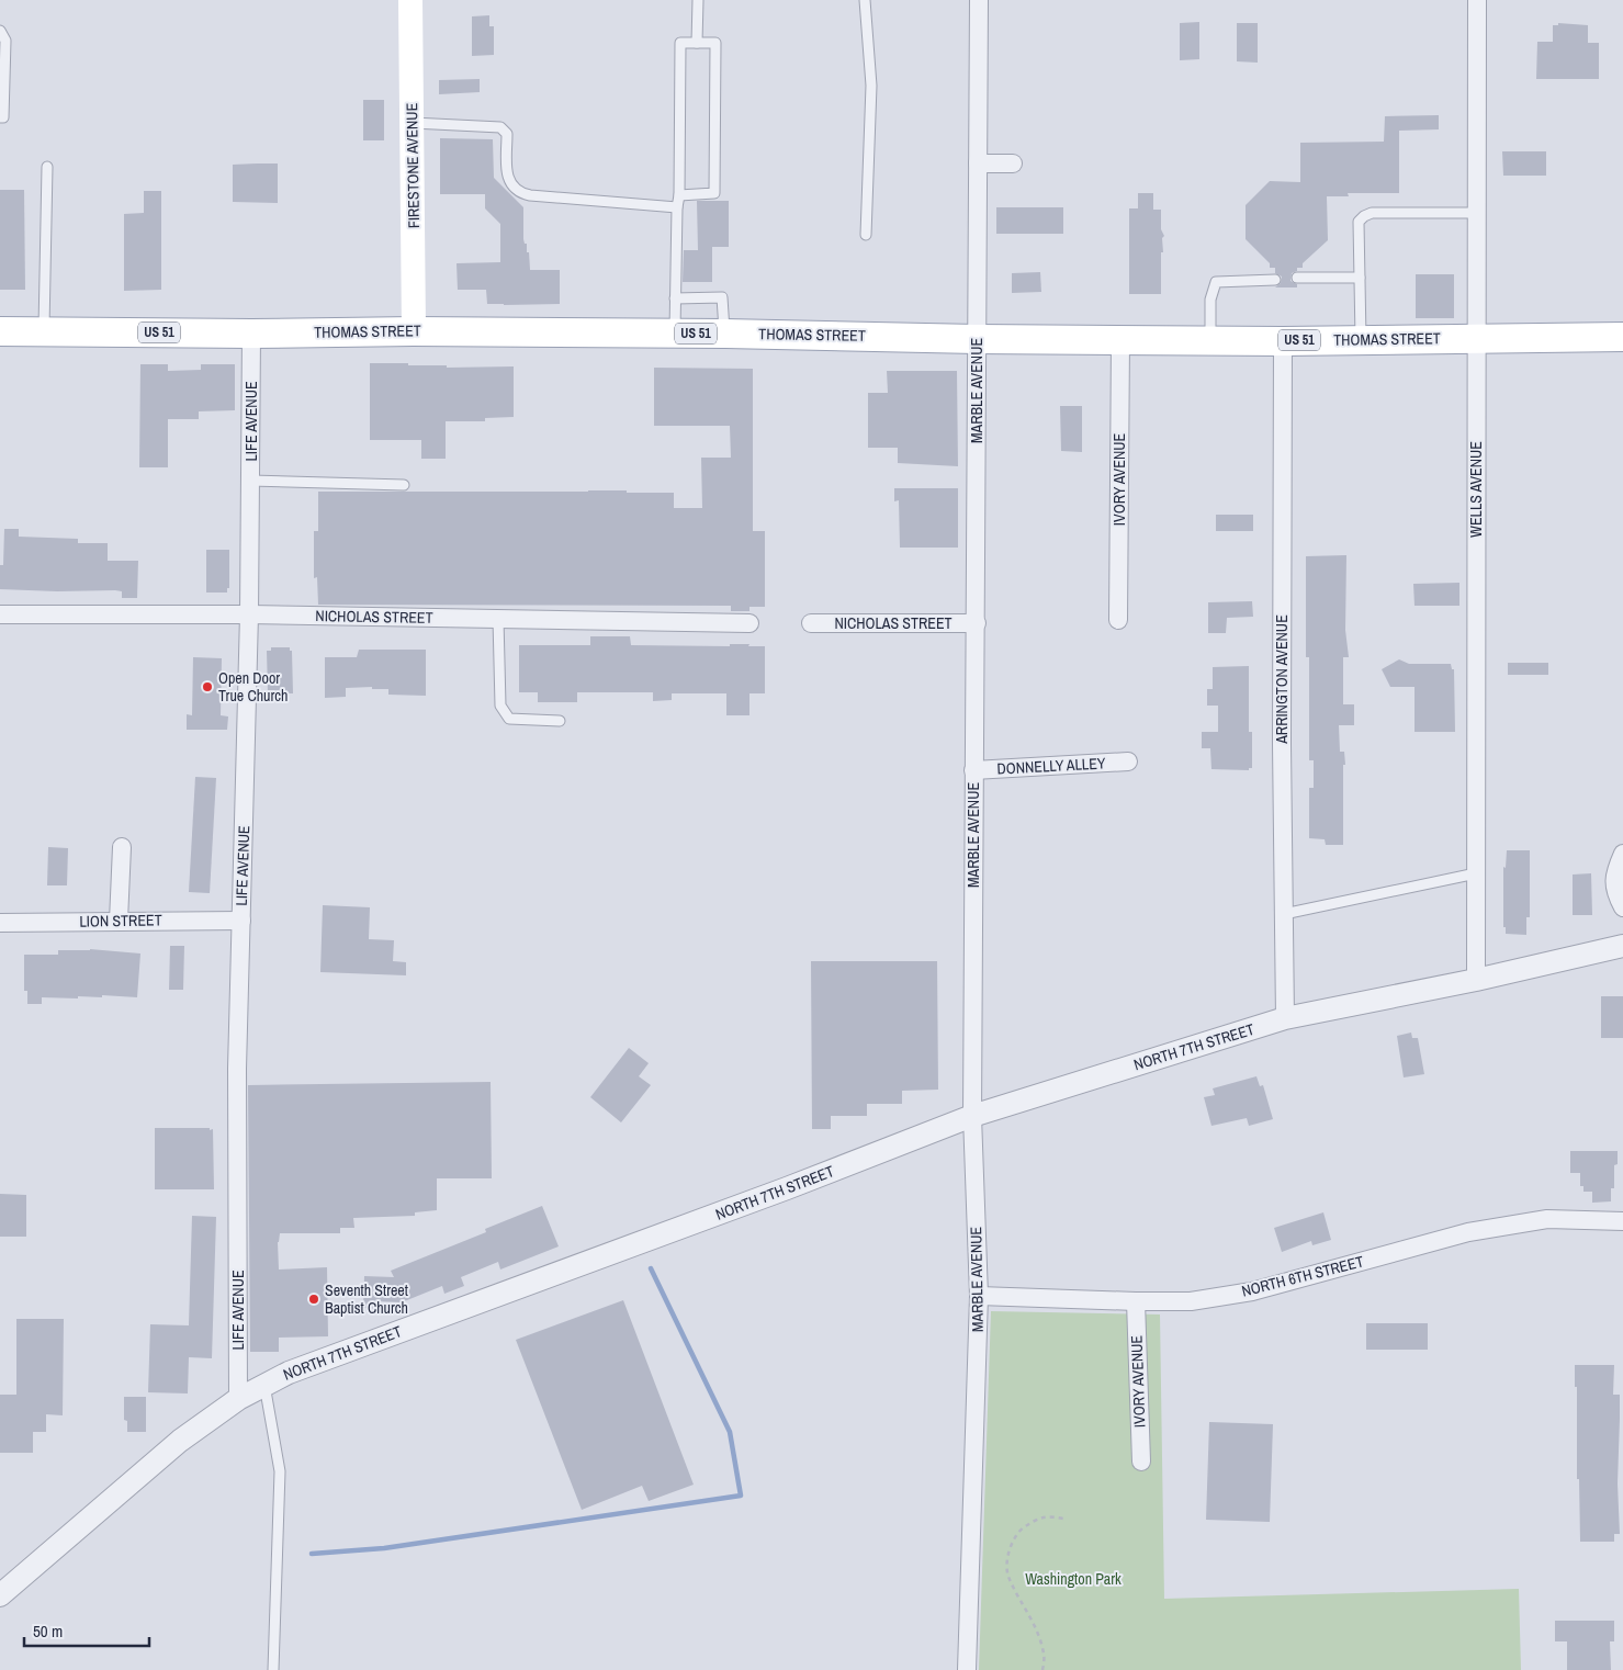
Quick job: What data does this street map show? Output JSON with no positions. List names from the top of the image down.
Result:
{
  "streets": {
    "main road": ["FIRESTONE AVENUE", "THOMAS STREET", "US 51"],
    "street": [
      "MARBLE AVENUE",
      "LIFE AVENUE",
      "IVORY AVENUE",
      "WELLS AVENUE",
      "NICHOLAS STREET",
      "ARRINGTON AVENUE",
      "DONNELLY ALLEY",
      "LION STREET",
      "NORTH 7TH STREET",
      "NORTH 6TH STREET"
    ]
  },
  "crossings": [
    ["FIRESTONE AVENUE", "THOMAS STREET"],
    ["THOMAS STREET", "MARBLE AVENUE"],
    ["THOMAS STREET", "LIFE AVENUE"],
    ["THOMAS STREET", "IVORY AVENUE"],
    ["THOMAS STREET", "WELLS AVENUE"],
    ["THOMAS STREET", "ARRINGTON AVENUE"],
    ["MARBLE AVENUE", "NICHOLAS STREET"],
    ["MARBLE AVENUE", "DONNELLY ALLEY"],
    ["MARBLE AVENUE", "NORTH 7TH STREET"],
    ["MARBLE AVENUE", "NORTH 6TH STREET"],
    ["LIFE AVENUE", "NICHOLAS STREET"],
    ["LIFE AVENUE", "LION STREET"],
    ["LIFE AVENUE", "NORTH 7TH STREET"],
    ["IVORY AVENUE", "NORTH 6TH STREET"],
    ["WELLS AVENUE", "NORTH 7TH STREET"],
    ["ARRINGTON AVENUE", "NORTH 7TH STREET"]
  ],
  "parks": ["Washington Park"],
  "places": ["Open Door True Church", "Seventh Street Baptist Church"],
  "scale_bar": "50 m"
}
